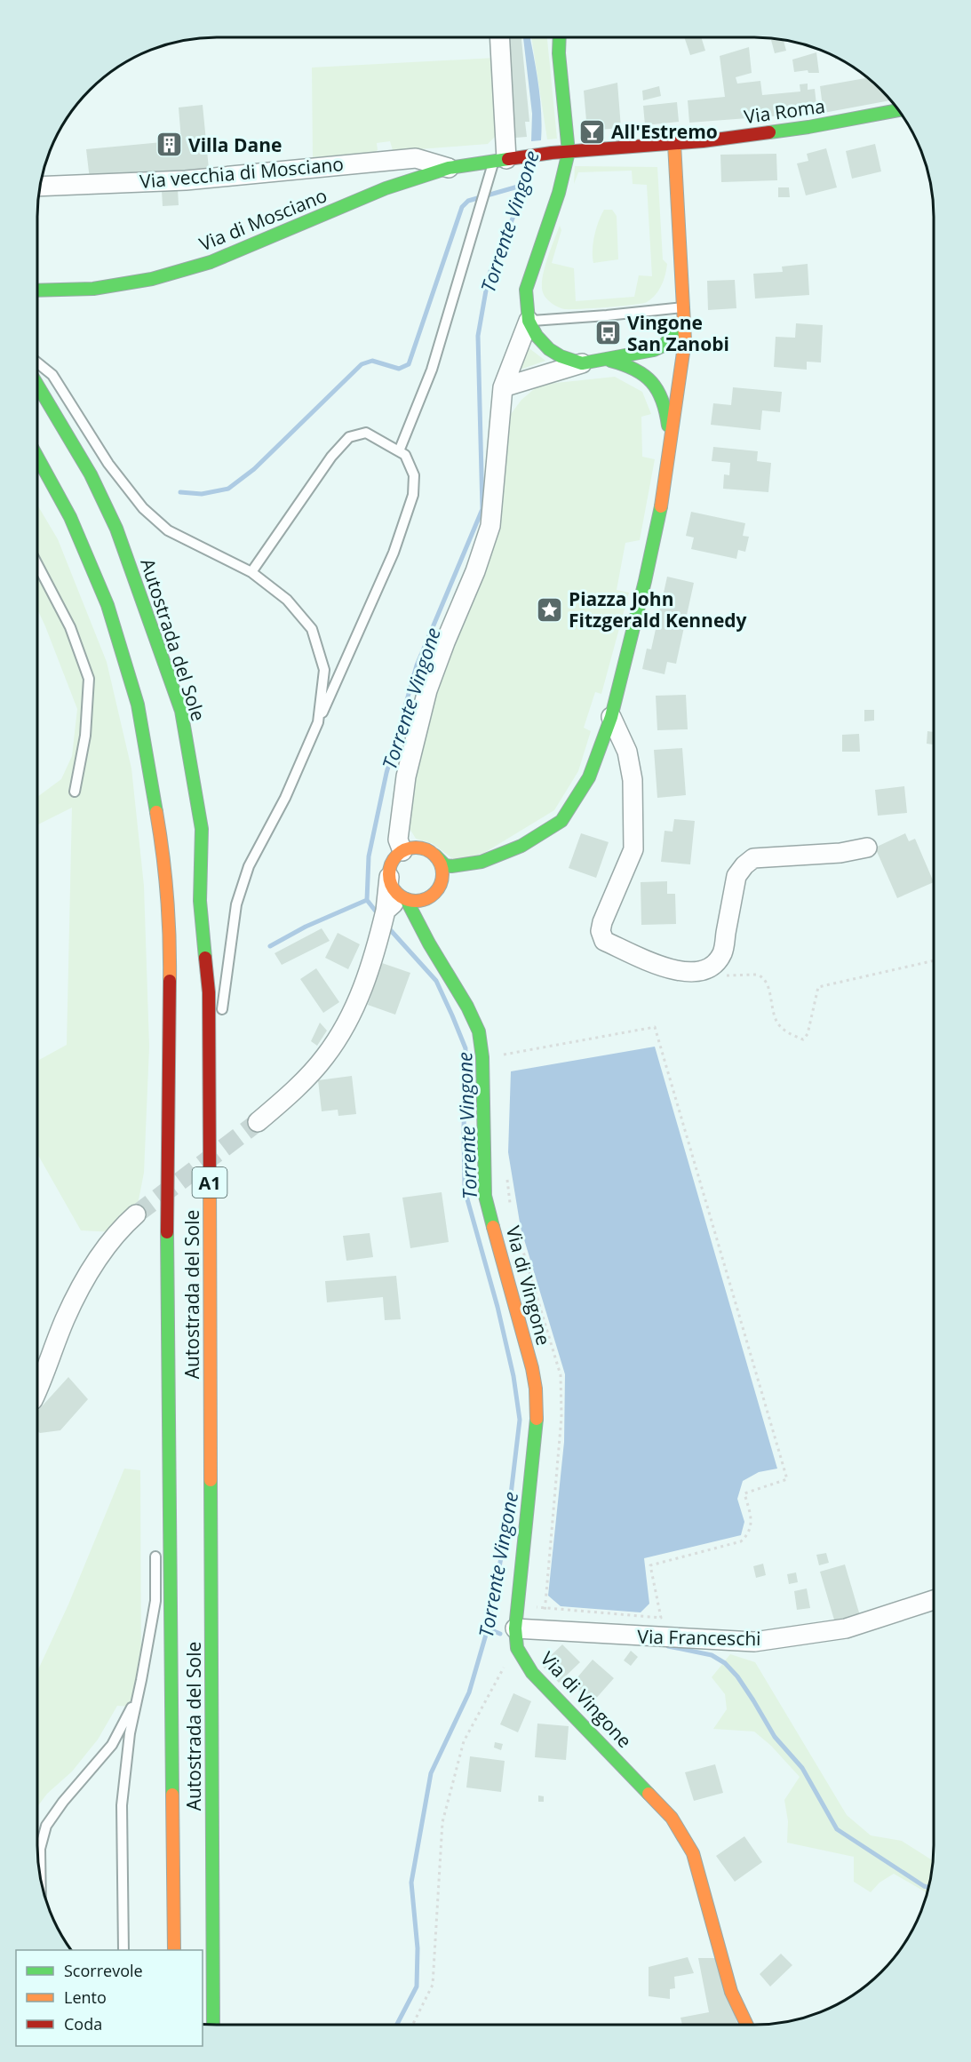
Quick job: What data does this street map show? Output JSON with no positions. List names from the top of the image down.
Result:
{
  "streets": {
    "main road": [
      "Via Roma",
      "Via di Mosciano",
      "Autostrada del Sole",
      "A1",
      "Via di Vingone"
    ],
    "street": ["Via vecchia di Mosciano", "Via Franceschi"]
  },
  "crossings": [
    ["Via Roma", "Via di Mosciano"],
    ["Via vecchia di Mosciano", "Via di Mosciano"],
    ["Via di Vingone", "Via Franceschi"]
  ],
  "water": ["Torrente Vingone"],
  "places": {
    "bar": ["All'Estremo"],
    "building": ["Villa Dane"],
    "bus stop": ["Vingone San Zanobi"],
    "place": ["Piazza John Fitzgerald Kennedy"]
  },
  "legend": ["Scorrevole", "Lento", "Coda"]
}
